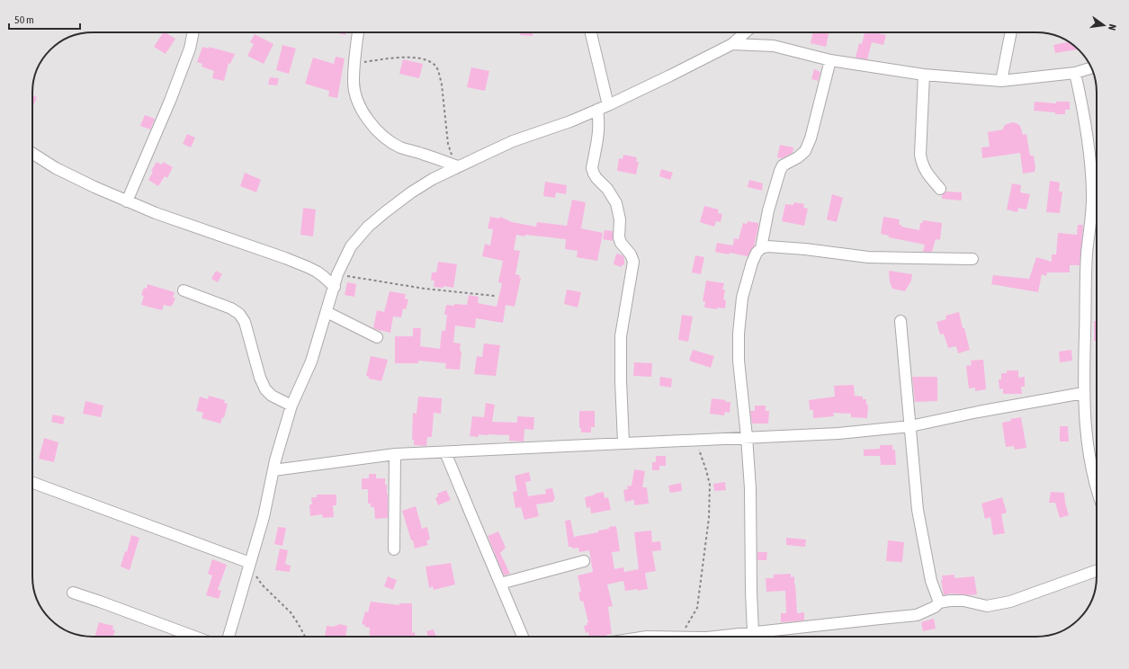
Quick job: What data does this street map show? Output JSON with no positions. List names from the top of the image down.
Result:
{
  "scale_bar": "50 m",
  "north": "right"
}
